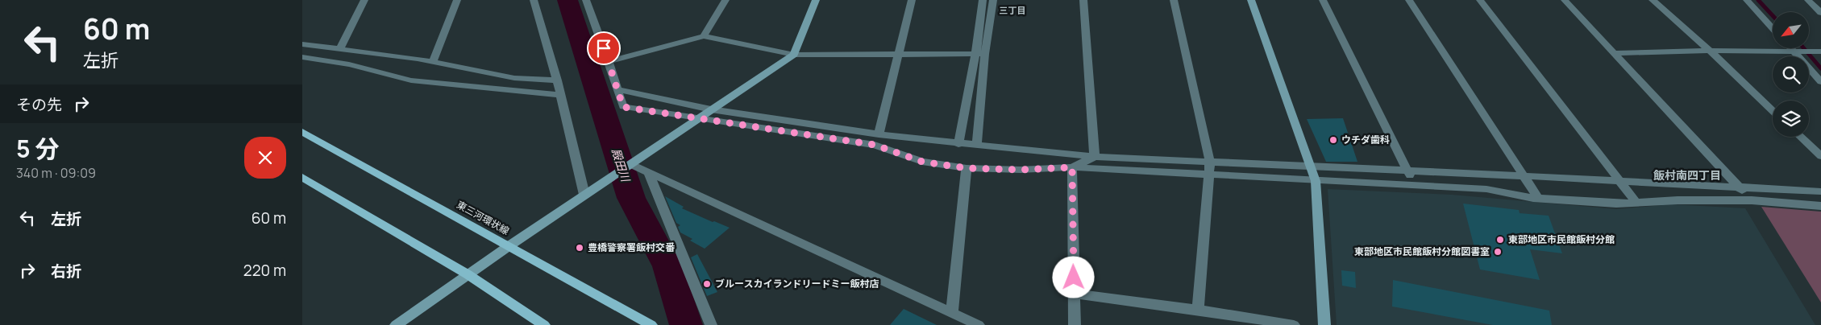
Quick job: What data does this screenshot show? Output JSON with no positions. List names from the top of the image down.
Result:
{
  "streets": {
    "main road": ["東三河環状線"]
  },
  "districts": ["三丁目", "飯村南四丁目"],
  "water": ["殿田川"],
  "places": [
    "ウチダ歯科",
    "東部地区市民館飯村分館",
    "豊橋警察署飯村交番",
    "東部地区市民館飯村分館図書室",
    "ブルースカイランドリードミー飯村店"
  ],
  "north": "bottom left",
  "page": {
    "turn": ["60 m", "左折"],
    "then": "その先",
    "heading": ["5 分", "340 m · 09:09"],
    "list": [
      {
        "name": "左折",
        "value": "60 m"
      },
      {
        "name": "右折",
        "value": "220 m"
      }
    ]
  }
}
